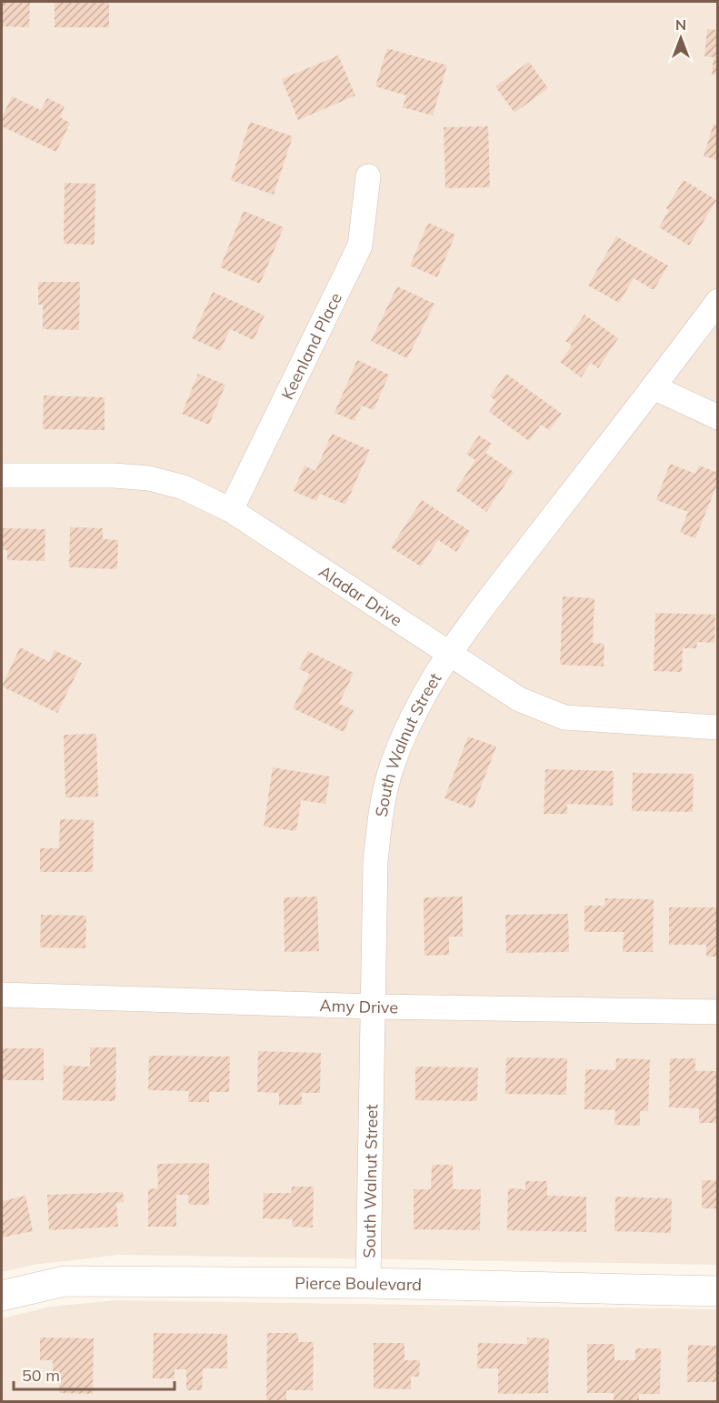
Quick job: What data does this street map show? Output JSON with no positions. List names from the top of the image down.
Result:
{
  "streets": {
    "street": [
      "Keenland Place",
      "Aladar Drive",
      "South Walnut Street",
      "Amy Drive",
      "Pierce Boulevard"
    ]
  },
  "crossings": [
    ["Keenland Place", "Aladar Drive"],
    ["Aladar Drive", "South Walnut Street"],
    ["South Walnut Street", "Amy Drive"],
    ["South Walnut Street", "Pierce Boulevard"]
  ],
  "scale_bar": "50 m",
  "north": "top"
}
